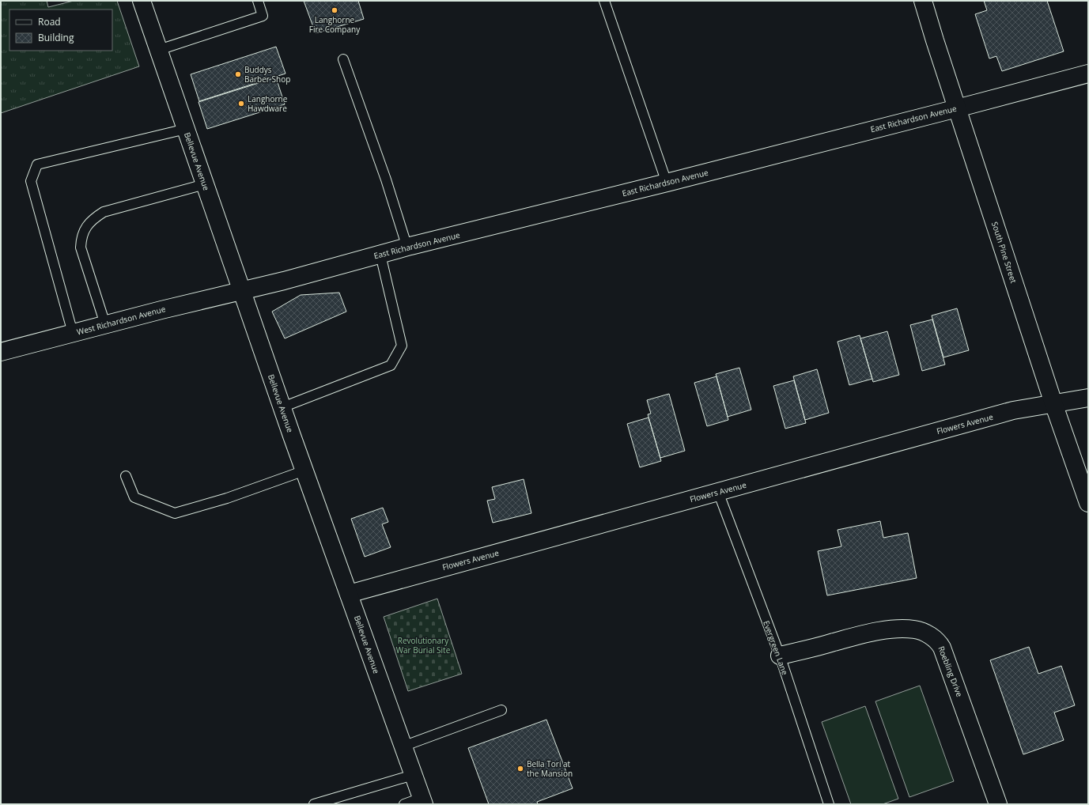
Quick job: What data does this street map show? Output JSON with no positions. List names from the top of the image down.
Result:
{
  "streets": {
    "street": [
      "East Richardson Avenue",
      "Bellevue Avenue",
      "South Pine Street",
      "West Richardson Avenue",
      "Flowers Avenue",
      "Roebling Drive"
    ],
    "lane": ["Evergreen Lane"]
  },
  "crossings": [
    ["East Richardson Avenue", "Bellevue Avenue"],
    ["East Richardson Avenue", "South Pine Street"],
    ["East Richardson Avenue", "West Richardson Avenue"],
    ["Bellevue Avenue", "West Richardson Avenue"],
    ["Bellevue Avenue", "Flowers Avenue"],
    ["South Pine Street", "Flowers Avenue"],
    ["Flowers Avenue", "Evergreen Lane"],
    ["Evergreen Lane", "Roebling Drive"]
  ],
  "parks": ["Revolutionary War Burial Site"],
  "places": [
    "Langhorne Fire Company",
    "Buddys Barber Shop",
    "Langhorne Hawdware",
    "Bella Tori at the Mansion"
  ],
  "legend": ["Road", "Building"]
}
